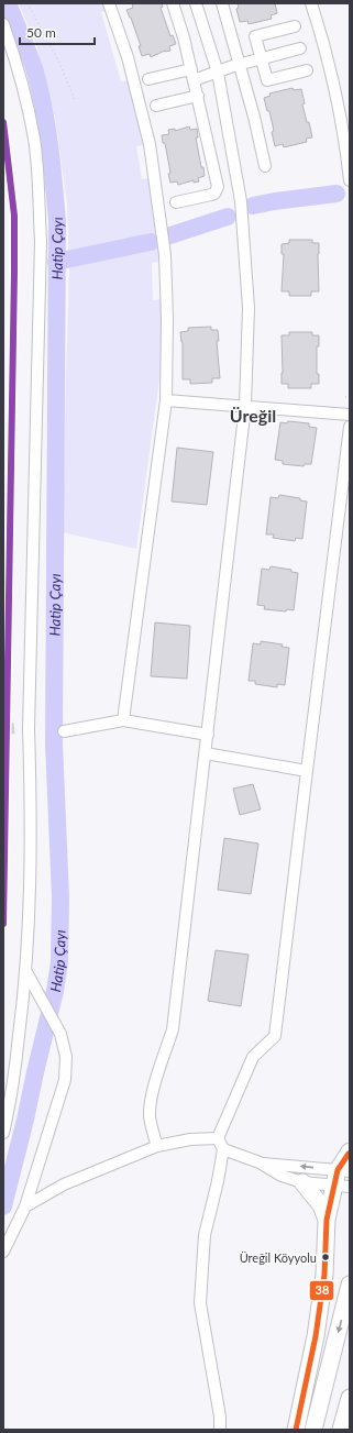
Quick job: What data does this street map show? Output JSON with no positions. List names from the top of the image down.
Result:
{
  "districts": ["Üreğil"],
  "water": ["Hatip Çayı"],
  "places": ["Üreğil Köyyolu"],
  "lines": ["transit line 38"],
  "scale_bar": "50 m"
}
